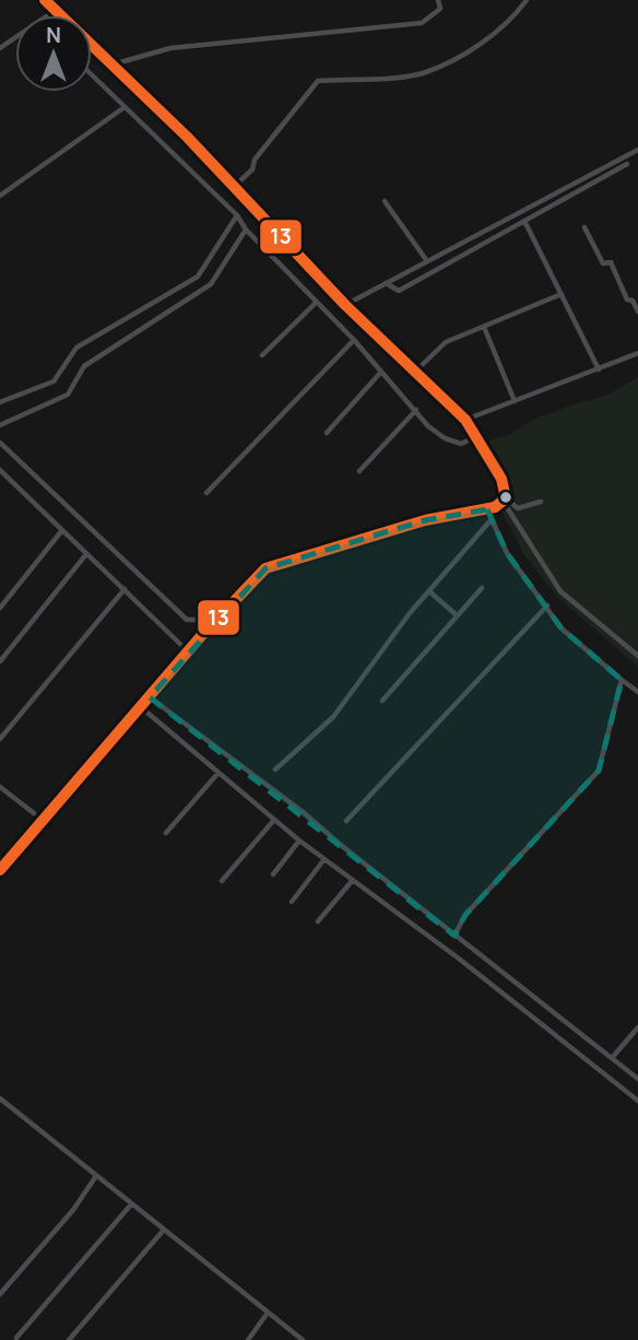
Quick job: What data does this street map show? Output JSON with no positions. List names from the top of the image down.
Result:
{
  "lines": ["transit line 13"],
  "north": "top"
}
